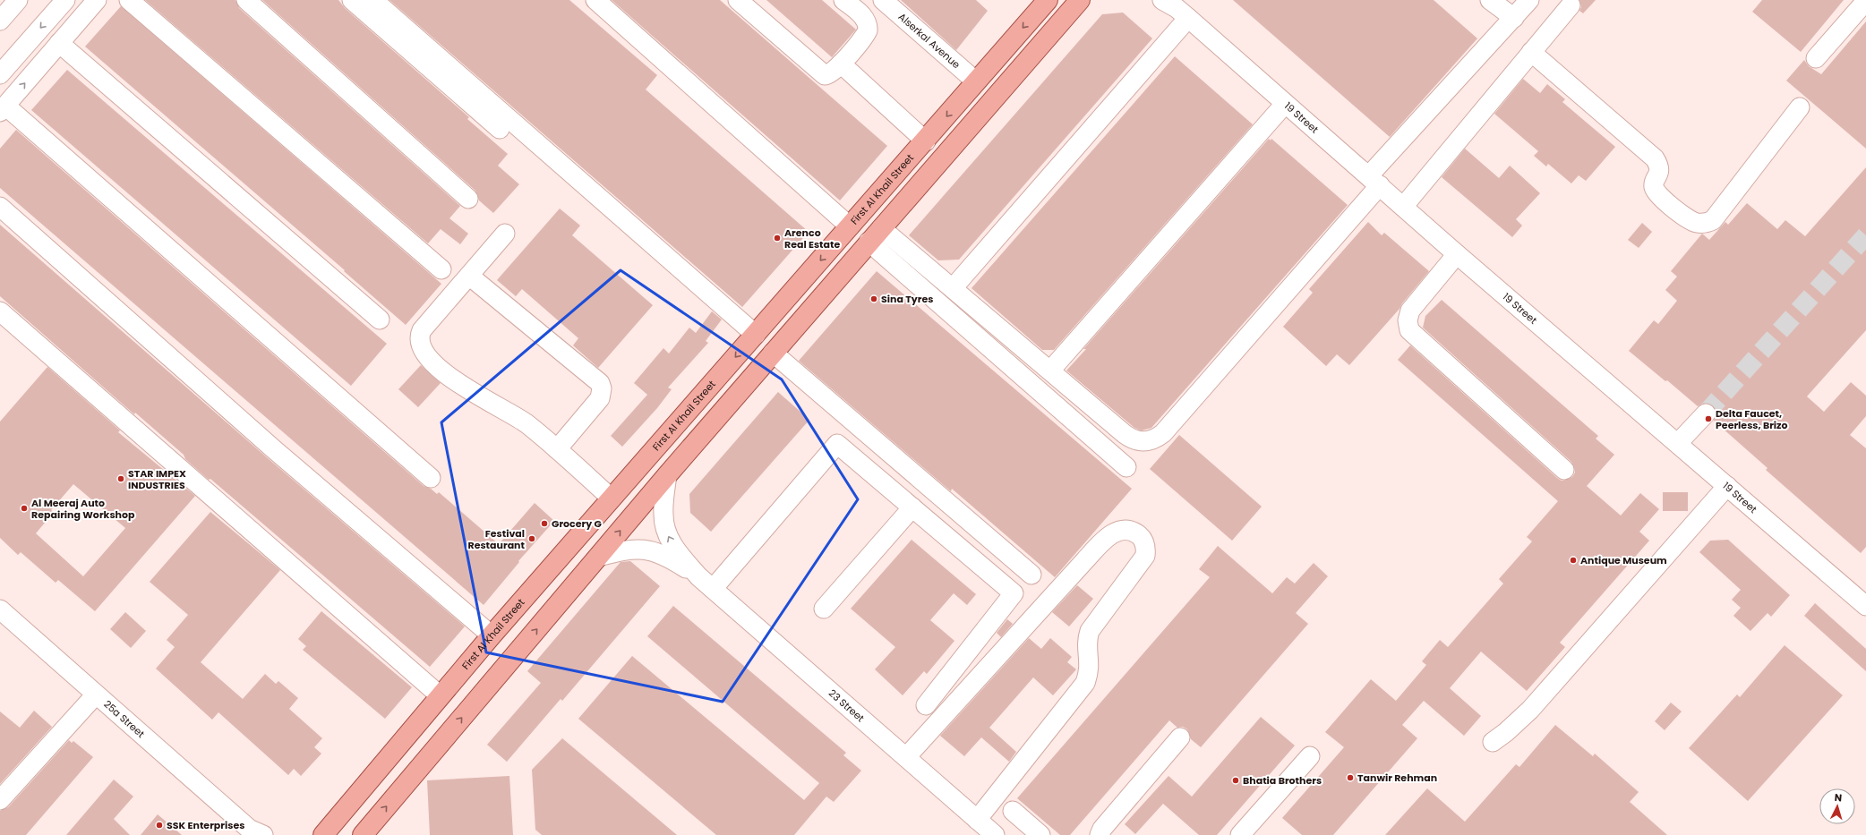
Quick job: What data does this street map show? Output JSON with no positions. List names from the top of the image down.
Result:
{
  "streets": {
    "main road": ["First Al Khail Street"],
    "street": [
      "Alserkal Avenue",
      "19 Street",
      "23 Street",
      "25a Street"
    ]
  },
  "crossings": [
    ["Alserkal Avenue", "First Al Khail Street"]
  ],
  "places": [
    "Arenco Real Estate",
    "Sina Tyres",
    "Delta Faucet, Peerless, Brizo",
    "STAR IMPEX INDUSTRIES",
    "Al Meeraj Auto Repairing Workshop",
    "Grocery G",
    "Festival Restaurant",
    "Antique Museum",
    "Tanwir Rehman",
    "Bhatia Brothers",
    "SSK Enterprises"
  ],
  "north": "top"
}
